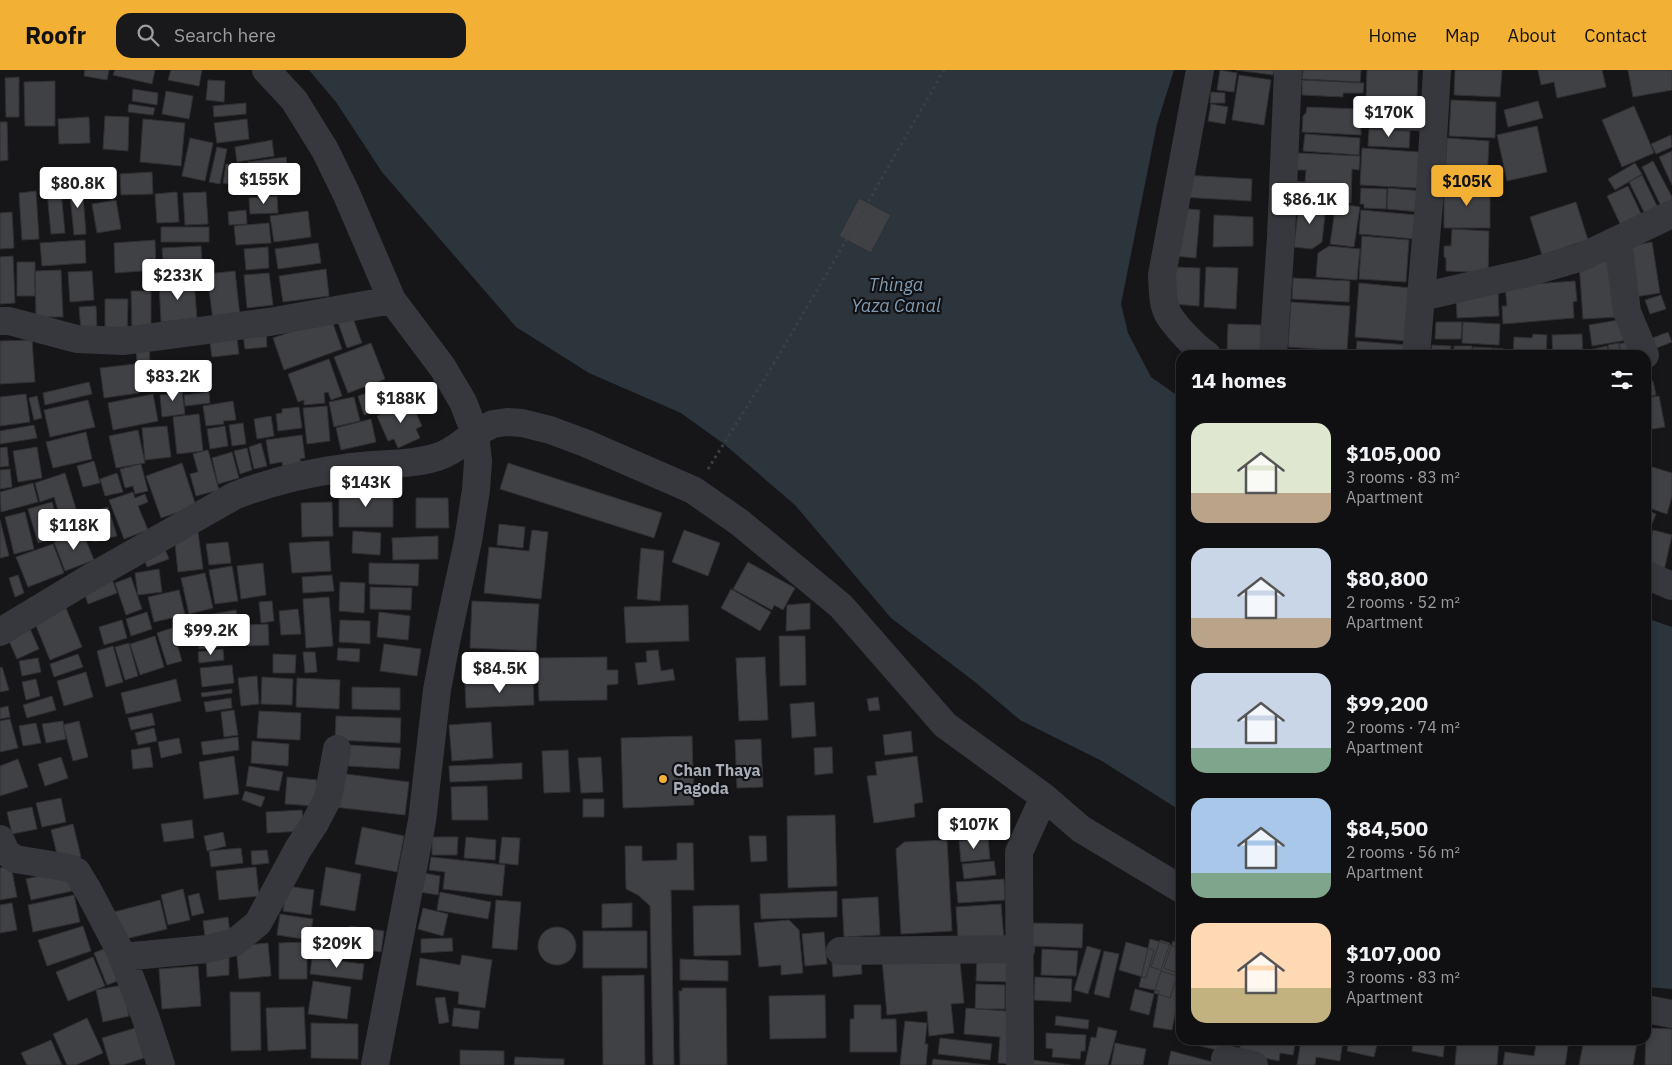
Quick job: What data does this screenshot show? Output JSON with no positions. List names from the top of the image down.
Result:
{
  "water": ["Thinga Yaza Canal"],
  "places": ["Chan Thaya Pagoda"],
  "page": {
    "header": "Roofr",
    "search": "Search here",
    "nav": [
      "Home",
      "Map",
      "About",
      "Contact"
    ],
    "price": [
      "$170K",
      "$155K",
      "$105K",
      "$80.8K",
      "$86.1K",
      "$233K",
      "$83.2K",
      "$188K",
      "$143K",
      "$118K",
      "$99.2K",
      "$84.5K",
      "$107K",
      "$209K"
    ],
    "heading": "14 homes",
    "list": [
      {
        "name": "$105,000",
        "note": "3 rooms · 83 m² · Apartment"
      },
      {
        "name": "$80,800",
        "note": "2 rooms · 52 m² · Apartment"
      },
      {
        "name": "$99,200",
        "note": "2 rooms · 74 m² · Apartment"
      },
      {
        "name": "$84,500",
        "note": "2 rooms · 56 m² · Apartment"
      },
      {
        "name": "$107,000",
        "note": "3 rooms · 83 m² · Apartment"
      }
    ]
  }
}
